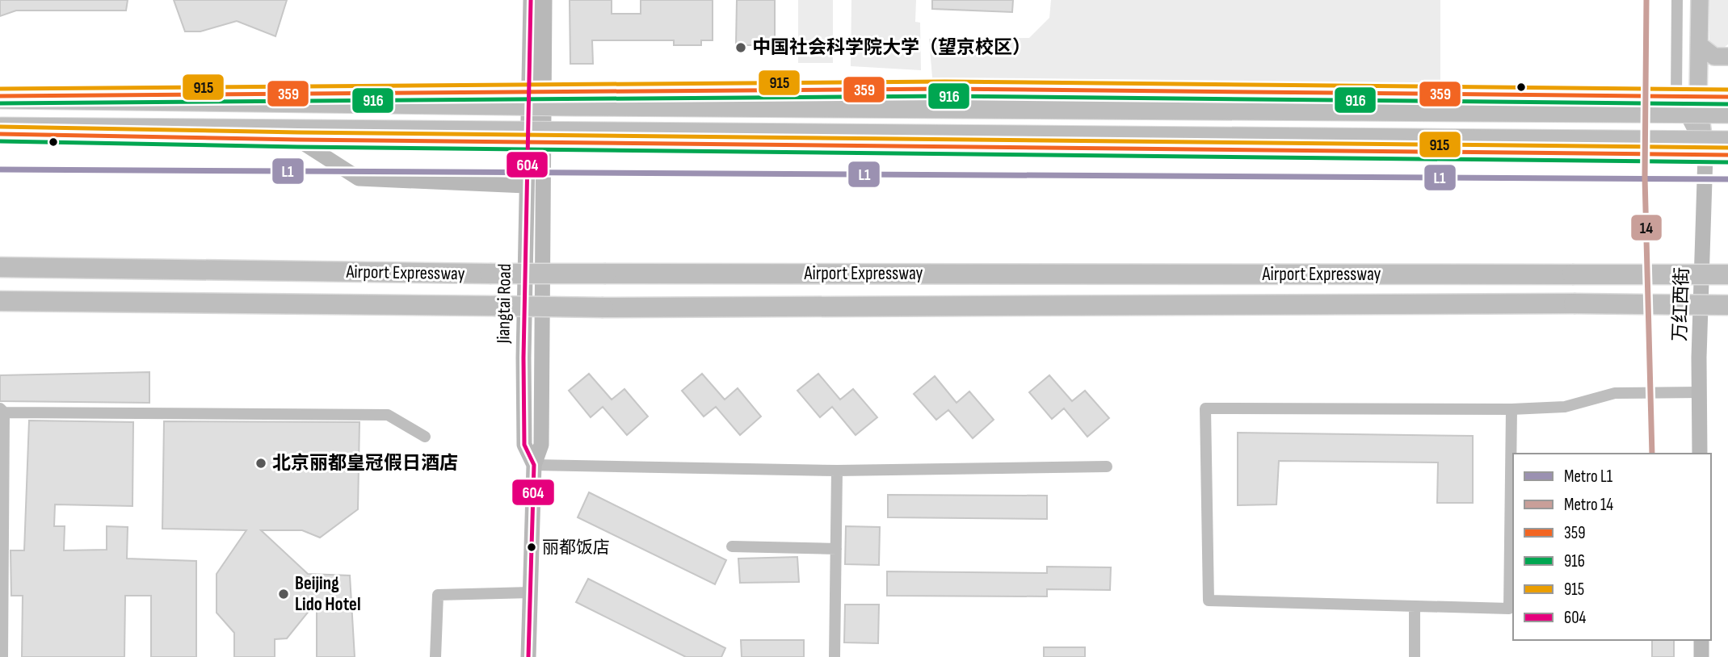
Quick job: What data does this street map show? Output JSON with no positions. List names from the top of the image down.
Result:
{
  "streets": {
    "highway": ["Airport Expressway"],
    "main road": ["Jiangtai Road", "万红西街"]
  },
  "places": [
    "中国社会科学院大学（望京校区）",
    "北京丽都皇冠假日酒店",
    "丽都饭店",
    "Beijing Lido Hotel"
  ],
  "lines": [
    "metro line 14",
    "transit line 604",
    "transit line 915",
    "transit line 359",
    "transit line 916",
    "metro line L1"
  ],
  "legend": [
    "Metro L1",
    "Metro 14",
    "359",
    "916",
    "915",
    "604"
  ]
}
